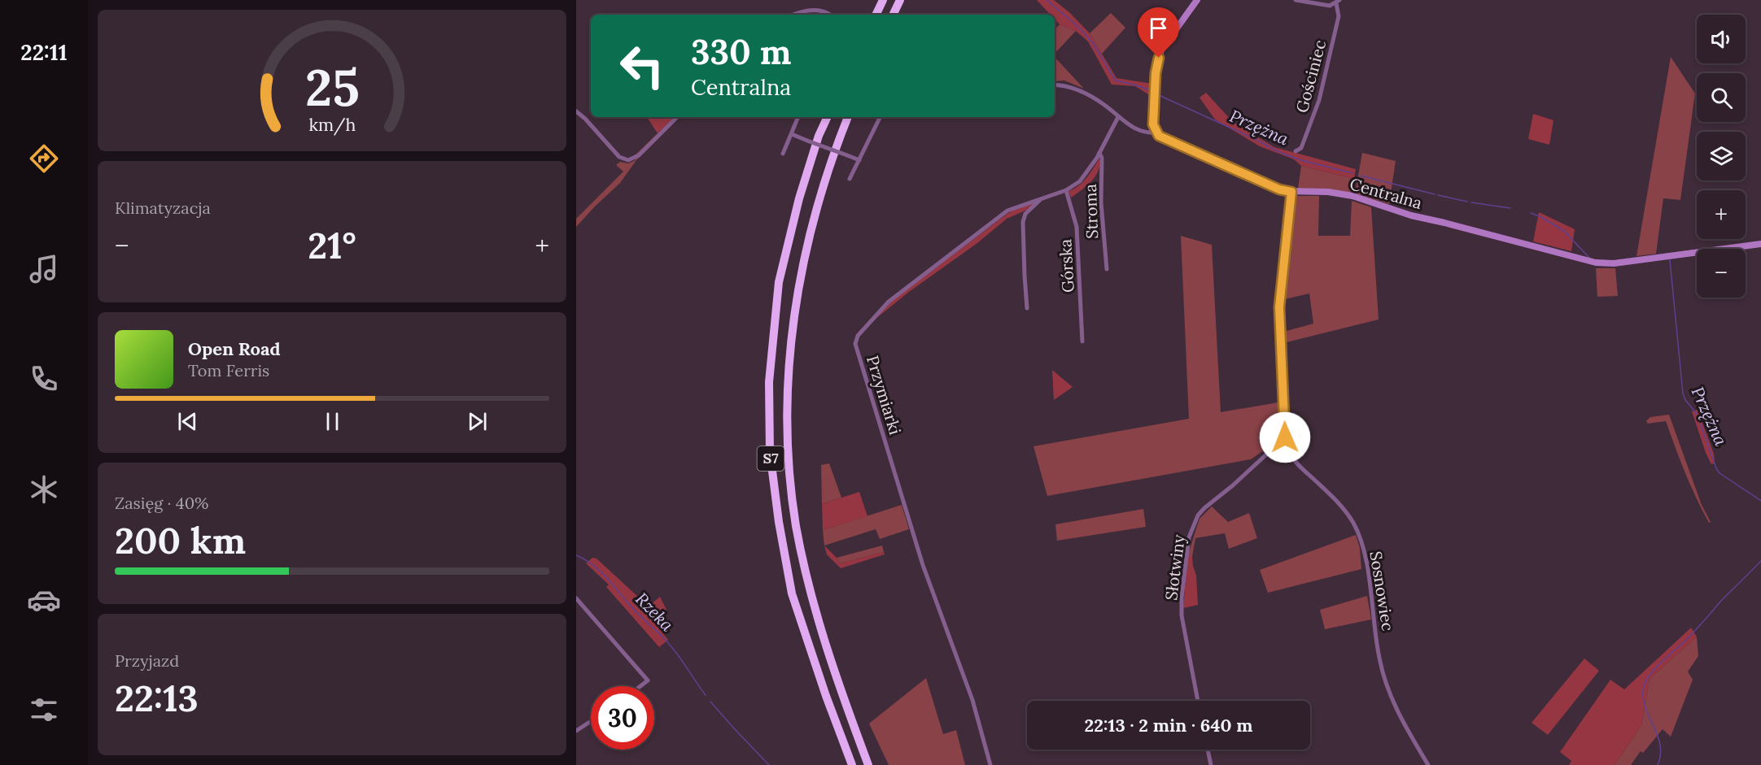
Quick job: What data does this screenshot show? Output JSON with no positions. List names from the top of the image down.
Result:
{
  "streets": {
    "highway": ["S7"],
    "street": [
      "Gościniec",
      "Centralna",
      "Stroma",
      "Górska",
      "Przymiarki",
      "Słotwiny",
      "Sosnowiec"
    ]
  },
  "crossings": [
    ["Centralna", "Sosnowiec"],
    ["Stroma", "Przymiarki"],
    ["Górska", "Przymiarki"],
    ["Słotwiny", "Sosnowiec"]
  ],
  "water": ["Przężna", "Rzeka"],
  "page": {
    "tabs": "22:11",
    "map_buttons": ["+", "−"],
    "turn": ["330 m", "Centralna"],
    "tile": [
      "Klimatyzacja",
      ["Zasięg · 40%", "200 km"],
      ["Przyjazd", "22:13"]
    ],
    "heat": ["−", "21°", "+"],
    "song": ["Open Road", "Tom Ferris"],
    "limit": "30",
    "trip": "22:13 · 2 min · 640 m",
    "gauge": ["25", "km/h"]
  }
}
